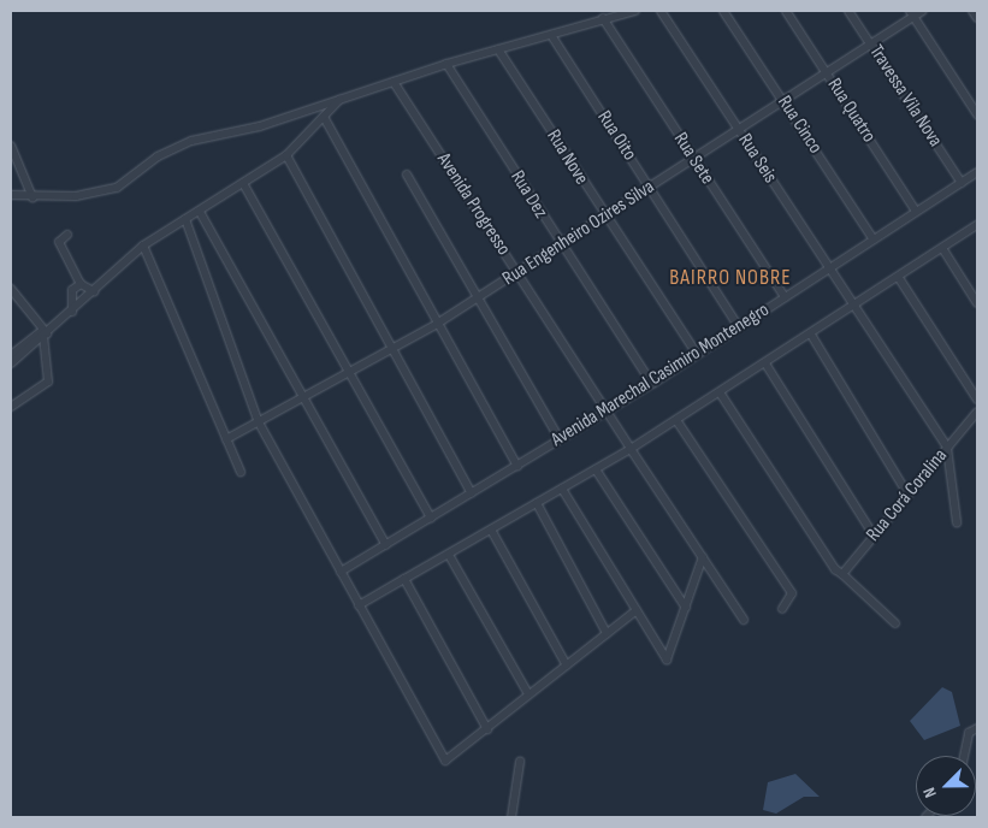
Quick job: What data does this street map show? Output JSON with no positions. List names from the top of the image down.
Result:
{
  "streets": {
    "street": [
      "Travessa Vila Nova",
      "Rua Quatro",
      "Rua Cinco",
      "Rua Oito",
      "Rua Nove",
      "Rua Sete",
      "Rua Seis",
      "Rua Dez",
      "Avenida Progresso",
      "Rua Engenheiro Ozires Silva",
      "Avenida Marechal Casimiro Montenegro",
      "Rua Corá Coralina"
    ]
  },
  "crossings": [
    ["Travessa Vila Nova", "Rua Engenheiro Ozires Silva"],
    ["Travessa Vila Nova", "Avenida Marechal Casimiro Montenegro"],
    ["Rua Quatro", "Rua Engenheiro Ozires Silva"],
    ["Rua Quatro", "Avenida Marechal Casimiro Montenegro"],
    ["Rua Cinco", "Rua Engenheiro Ozires Silva"],
    ["Rua Cinco", "Avenida Marechal Casimiro Montenegro"],
    ["Rua Oito", "Rua Engenheiro Ozires Silva"],
    ["Rua Oito", "Avenida Marechal Casimiro Montenegro"],
    ["Rua Nove", "Rua Engenheiro Ozires Silva"],
    ["Rua Nove", "Avenida Marechal Casimiro Montenegro"],
    ["Rua Sete", "Rua Engenheiro Ozires Silva"],
    ["Rua Sete", "Avenida Marechal Casimiro Montenegro"],
    ["Rua Seis", "Rua Engenheiro Ozires Silva"],
    ["Rua Seis", "Avenida Marechal Casimiro Montenegro"],
    ["Rua Seis", "Rua Corá Coralina"],
    ["Rua Dez", "Rua Engenheiro Ozires Silva"],
    ["Rua Dez", "Avenida Marechal Casimiro Montenegro"],
    ["Avenida Progresso", "Rua Engenheiro Ozires Silva"],
    ["Avenida Progresso", "Avenida Marechal Casimiro Montenegro"]
  ],
  "districts": ["BAIRRO NOBRE"],
  "north": "bottom left"
}
